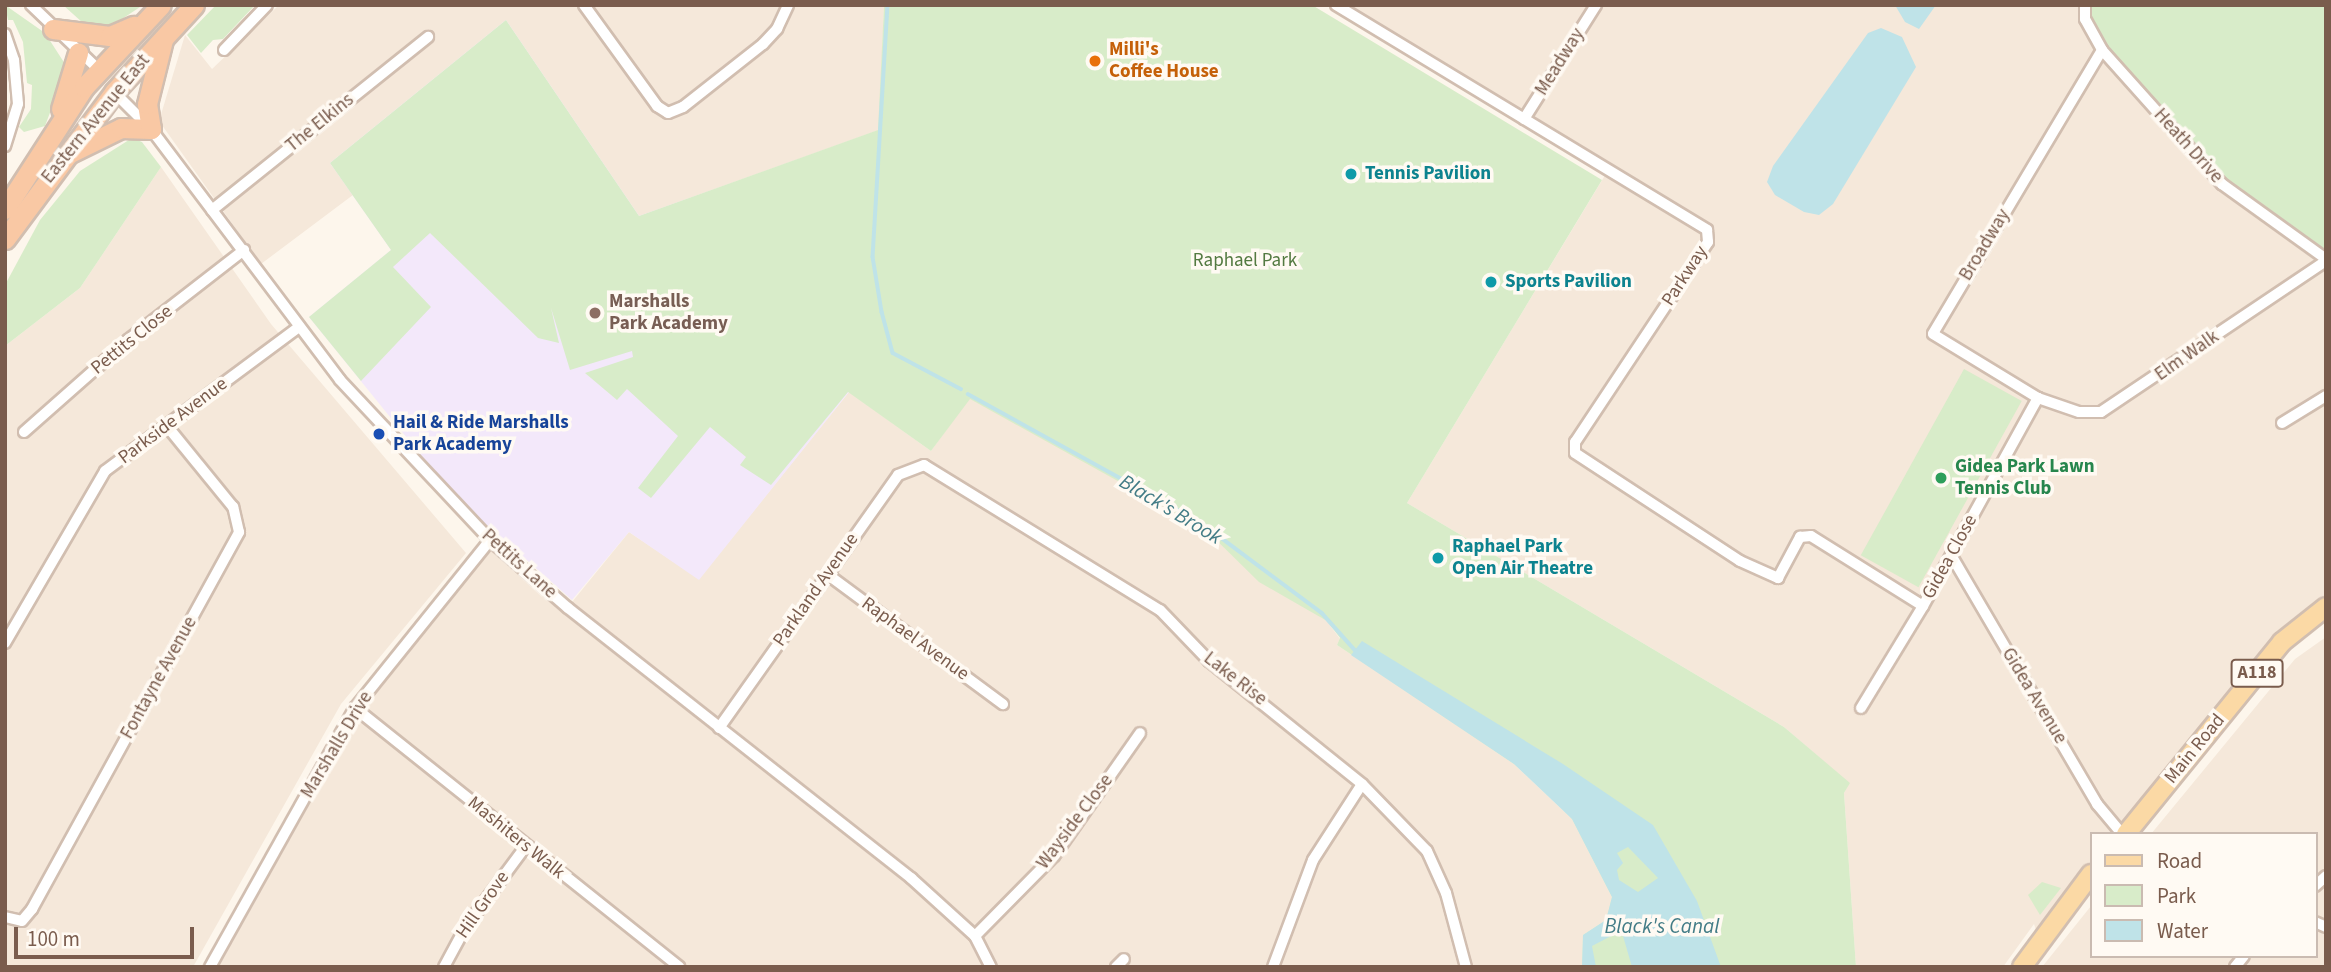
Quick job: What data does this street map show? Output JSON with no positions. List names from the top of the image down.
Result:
{
  "streets": {
    "highway": ["Eastern Avenue East"],
    "main road": ["A118", "Main Road"],
    "street": [
      "Meadway",
      "The Elkins",
      "Heath Drive",
      "Broadway",
      "Parkway",
      "Pettits Close",
      "Elm Walk",
      "Parkside Avenue",
      "Gidea Close",
      "Pettits Lane",
      "Parkland Avenue",
      "Raphael Avenue",
      "Fontayne Avenue",
      "Lake Rise",
      "Gidea Avenue",
      "Marshalls Drive",
      "Wayside Close",
      "Mashiters Walk",
      "Hill Grove"
    ]
  },
  "crossings": [
    ["Meadway", "Parkway"],
    ["Eastern Avenue East", "Pettits Lane"],
    ["The Elkins", "Pettits Lane"],
    ["Heath Drive", "Broadway"],
    ["Heath Drive", "Elm Walk"],
    ["Broadway", "Elm Walk"],
    ["Broadway", "Gidea Close"],
    ["Parkway", "Gidea Close"],
    ["Pettits Close", "Pettits Lane"],
    ["Elm Walk", "Gidea Close"],
    ["Parkside Avenue", "Pettits Lane"],
    ["Parkside Avenue", "Fontayne Avenue"],
    ["Gidea Close", "Gidea Avenue"],
    ["Pettits Lane", "Parkland Avenue"],
    ["Pettits Lane", "Marshalls Drive"],
    ["Pettits Lane", "Wayside Close"],
    ["Parkland Avenue", "Raphael Avenue"],
    ["Parkland Avenue", "Lake Rise"],
    ["Marshalls Drive", "Mashiters Walk"],
    ["Mashiters Walk", "Hill Grove"]
  ],
  "water": ["Black's Brook", "Black's Canal"],
  "parks": ["Raphael Park"],
  "places": [
    "Milli's Coffee House",
    "Tennis Pavilion",
    "Sports Pavilion",
    "Marshalls Park Academy",
    "Hail & Ride Marshalls Park Academy",
    "Gidea Park Lawn Tennis Club",
    "Raphael Park Open Air Theatre"
  ],
  "legend": ["Road", "Park", "Water"],
  "scale_bar": "100 m"
}
